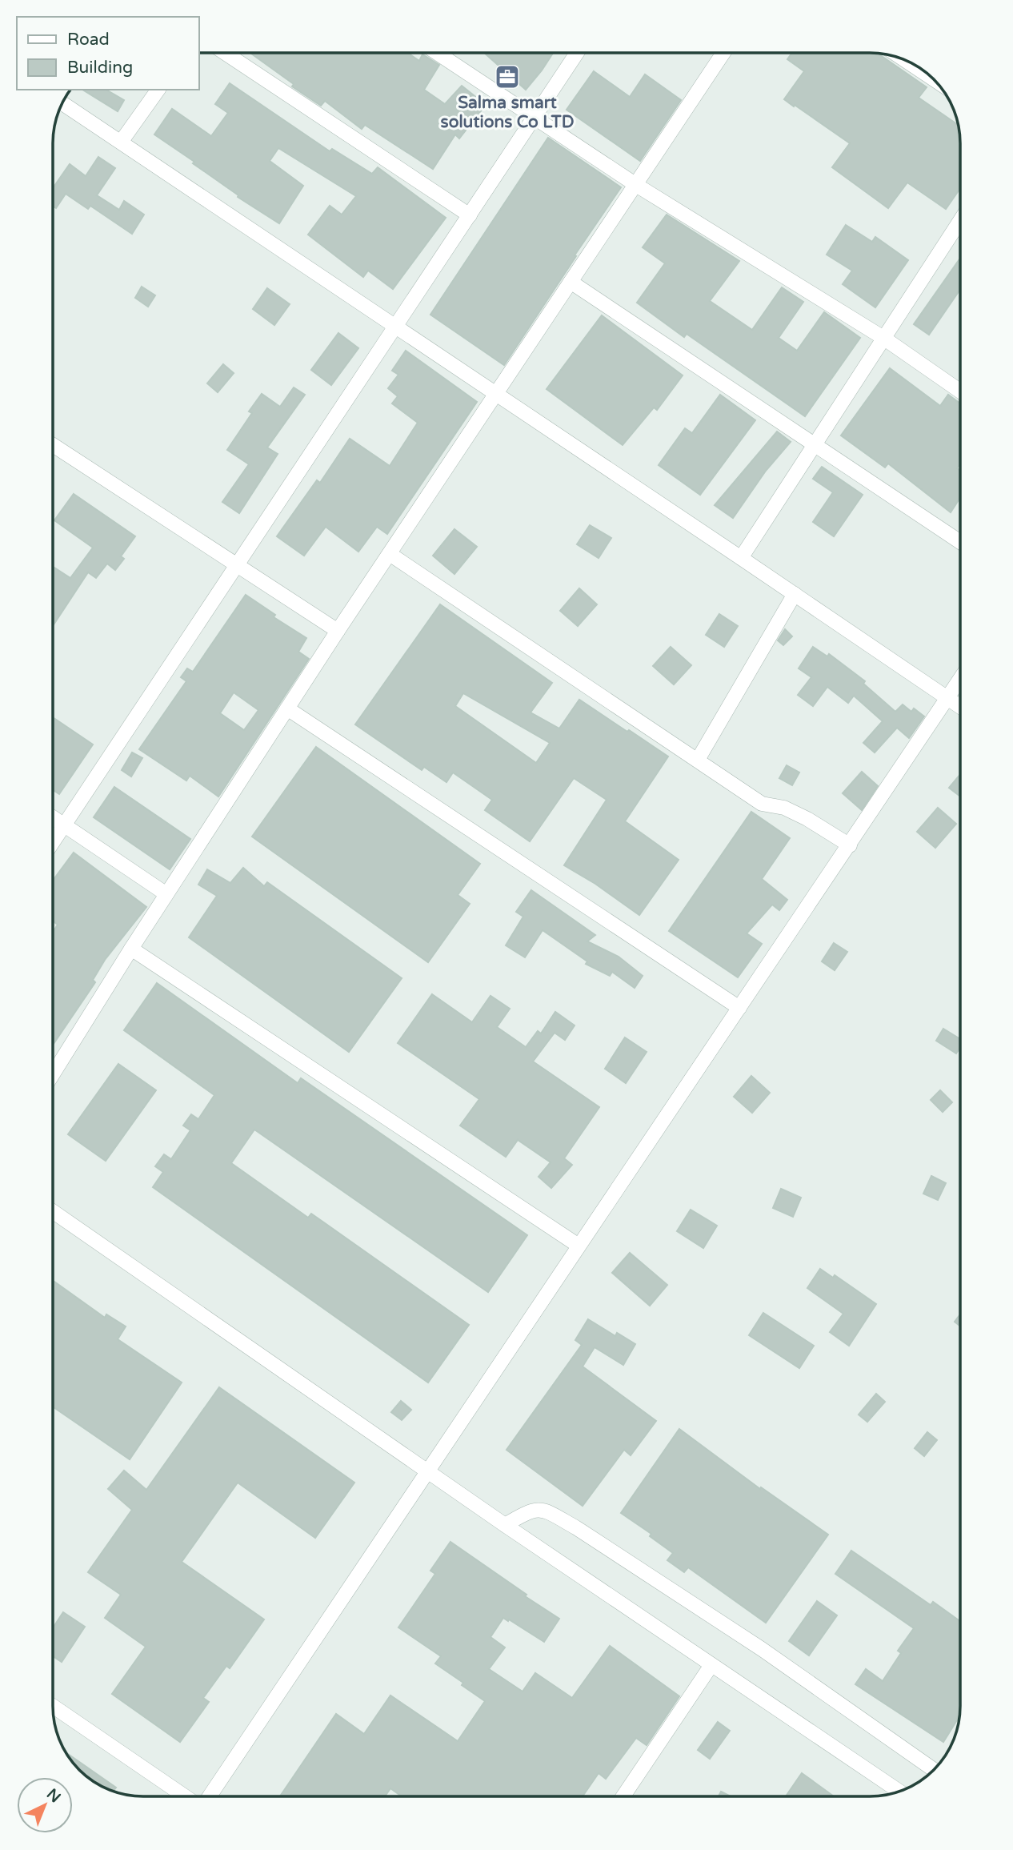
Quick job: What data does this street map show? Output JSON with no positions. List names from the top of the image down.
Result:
{
  "places": {
    "office": ["Salma smart solutions Co LTD"]
  },
  "legend": ["Road", "Building"],
  "north": "top right"
}
